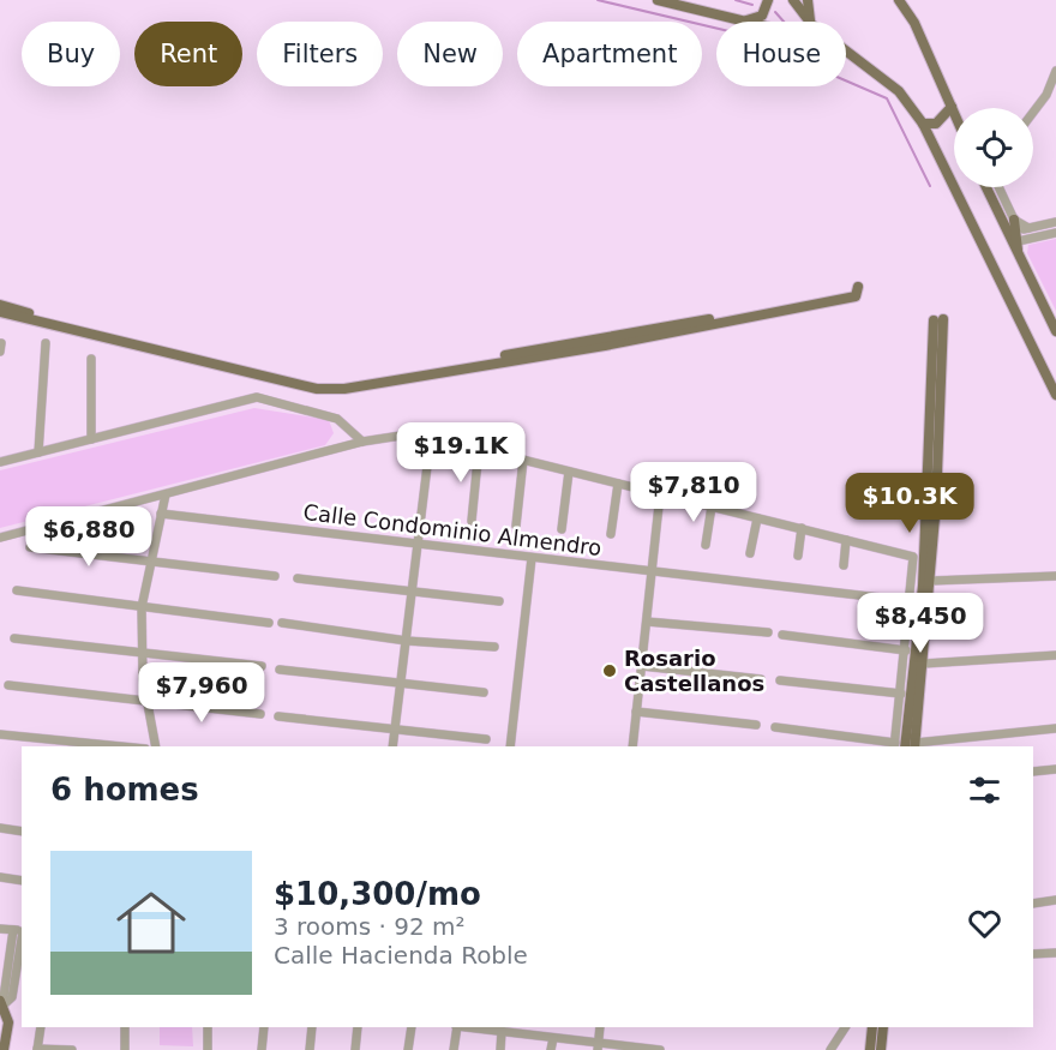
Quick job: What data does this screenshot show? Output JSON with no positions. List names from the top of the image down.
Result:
{
  "streets": {
    "street": ["Calle Condominio Almendro"]
  },
  "places": ["Rosario Castellanos"],
  "page": {
    "chip": [
      "Buy",
      "Rent",
      "Filters",
      "New",
      "Apartment",
      "House"
    ],
    "price": [
      "$19.1K",
      "$7,810",
      "$10.3K",
      "$6,880",
      "$8,450",
      "$7,960"
    ],
    "heading": "6 homes",
    "list": [
      {
        "name": "$10,300/mo",
        "note": "3 rooms · 92 m² · Calle Hacienda Roble"
      }
    ]
  }
}
